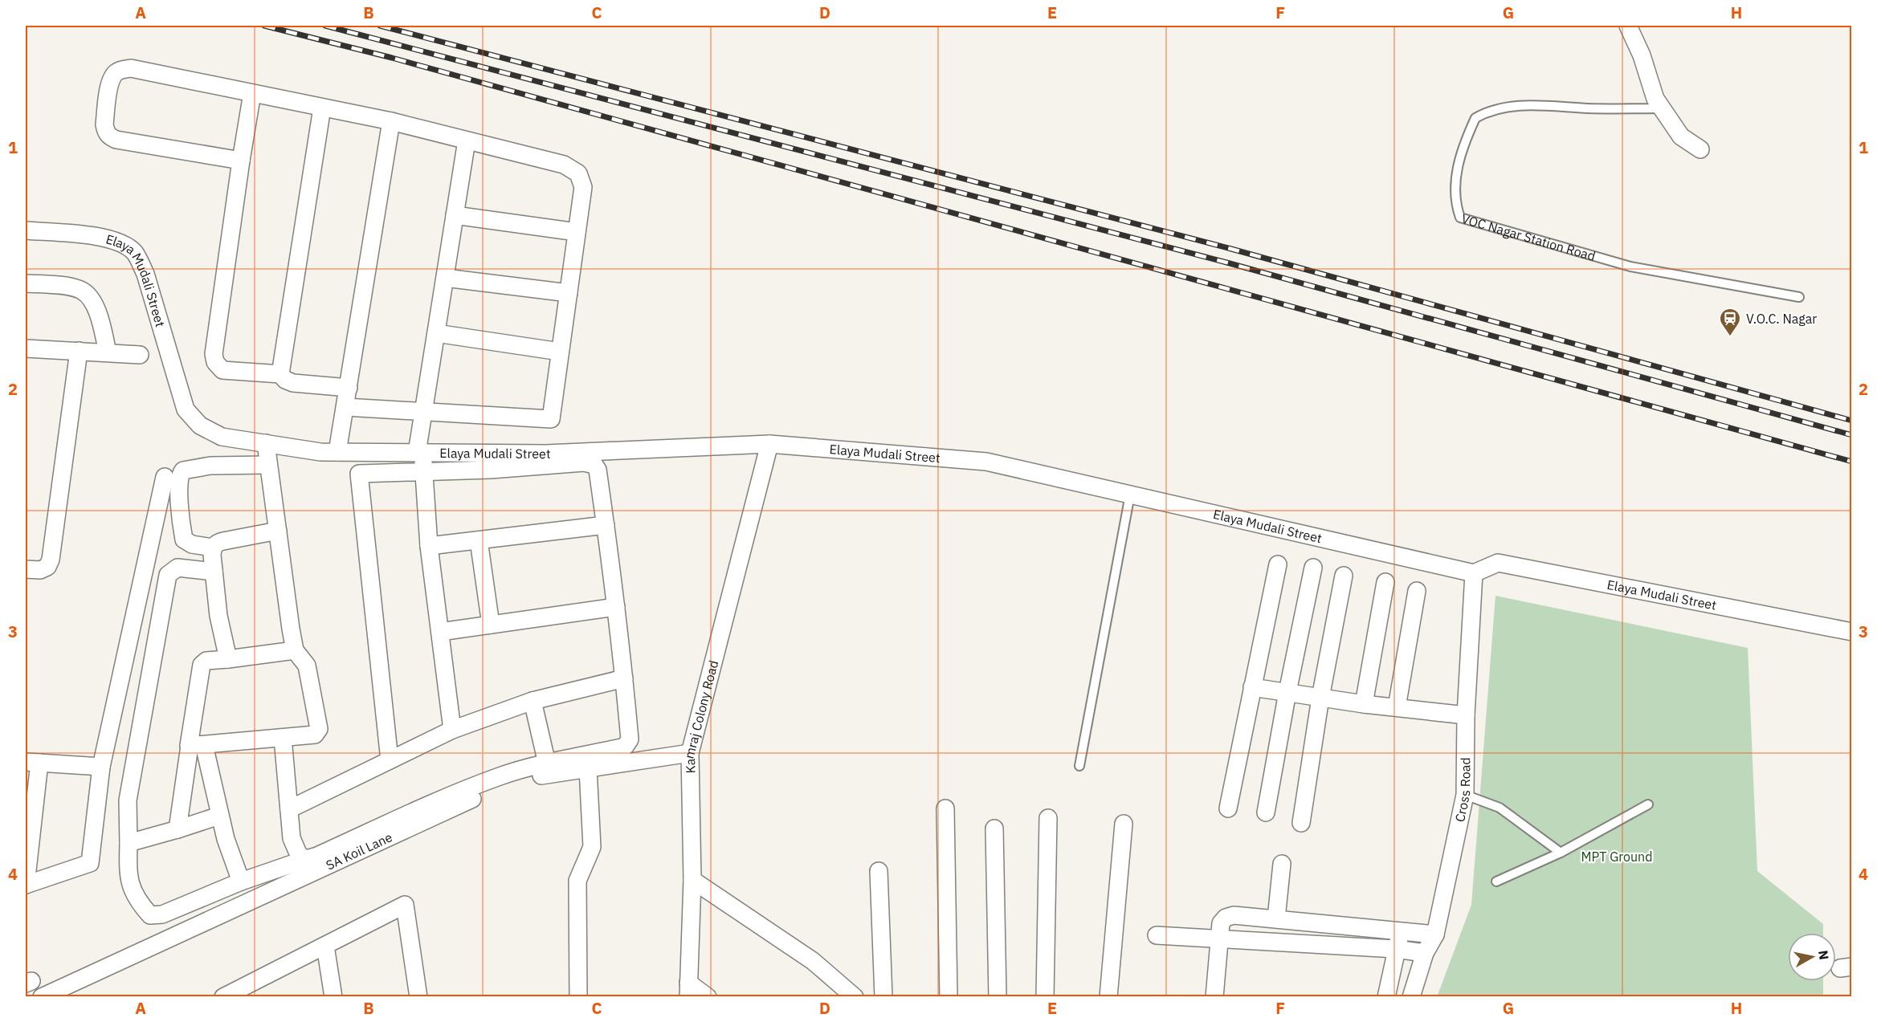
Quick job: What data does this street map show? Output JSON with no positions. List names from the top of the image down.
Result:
{
  "streets": {
    "street": [
      "Elaya Mudali Street",
      "Kamraj Colony Road",
      "Cross Road",
      "SA Koil Lane"
    ],
    "lane": ["VOC Nagar Station Road"]
  },
  "crossings": [
    ["Elaya Mudali Street", "Kamraj Colony Road"],
    ["Elaya Mudali Street", "Cross Road"],
    ["Kamraj Colony Road", "SA Koil Lane"]
  ],
  "parks": ["MPT Ground"],
  "places": {
    "station": ["V.O.C. Nagar"]
  },
  "north": "right",
  "grid": {
    "columns": [
      "A",
      "B",
      "C",
      "D",
      "E",
      "F",
      "G",
      "H"
    ],
    "rows": [
      "1",
      "2",
      "3",
      "4"
    ]
  }
}
